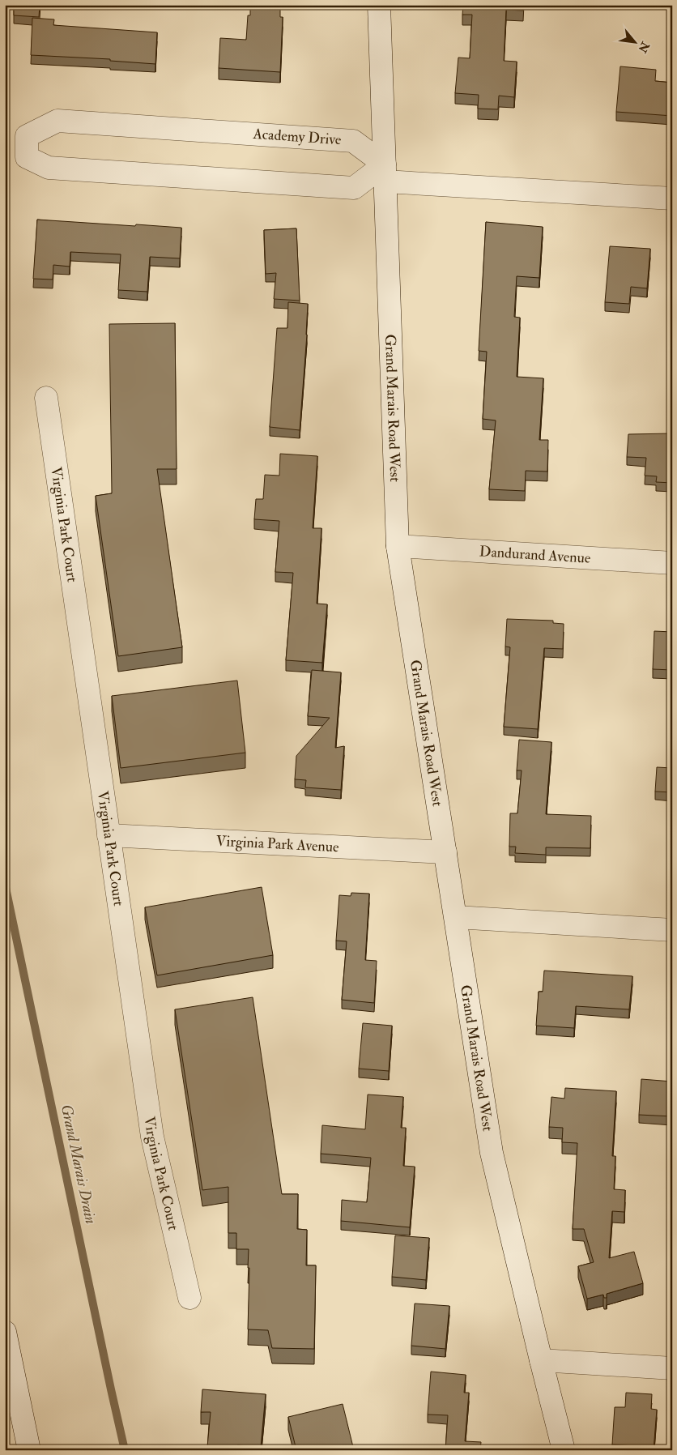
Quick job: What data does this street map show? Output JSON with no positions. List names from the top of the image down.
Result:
{
  "streets": {
    "street": [
      "Academy Drive",
      "Grand Marais Road West",
      "Virginia Park Court",
      "Dandurand Avenue",
      "Virginia Park Avenue"
    ]
  },
  "crossings": [
    ["Academy Drive", "Grand Marais Road West"],
    ["Grand Marais Road West", "Dandurand Avenue"],
    ["Grand Marais Road West", "Virginia Park Avenue"],
    ["Virginia Park Court", "Virginia Park Avenue"]
  ],
  "water": ["Grand Marais Drain"],
  "north": "bottom right"
}
